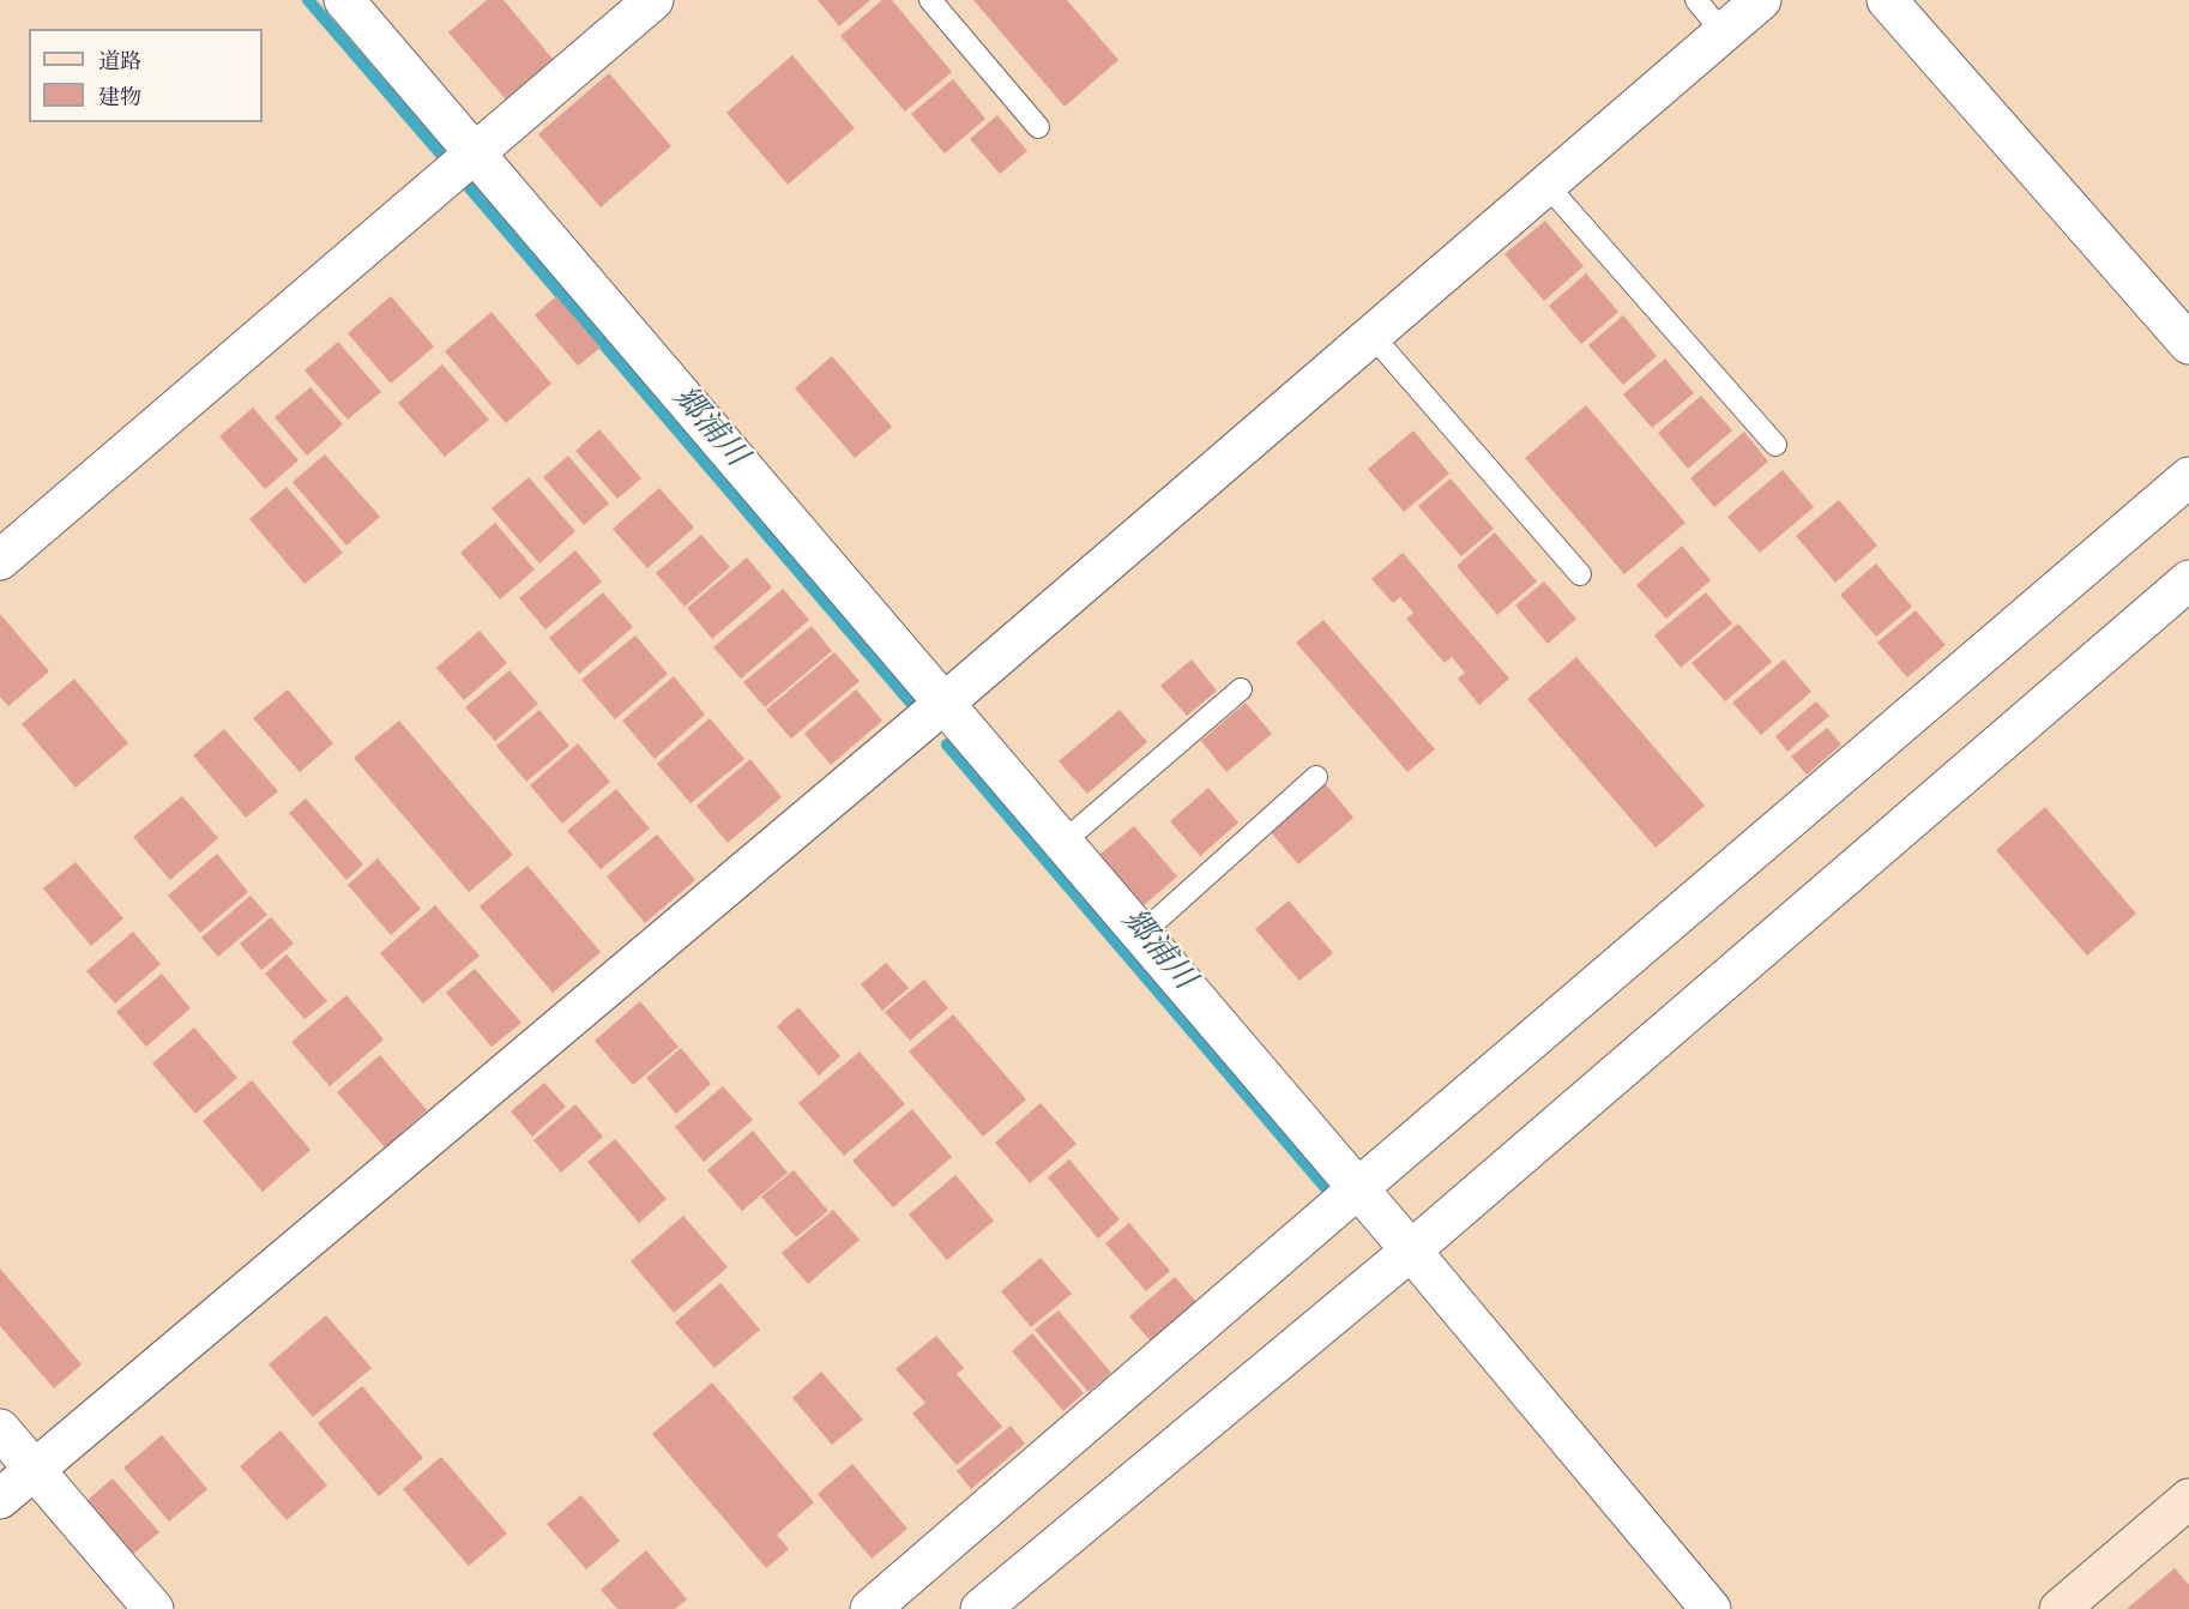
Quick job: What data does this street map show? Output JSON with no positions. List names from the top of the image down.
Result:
{
  "water": ["郷浦川"],
  "legend": ["道路", "建物"]
}
